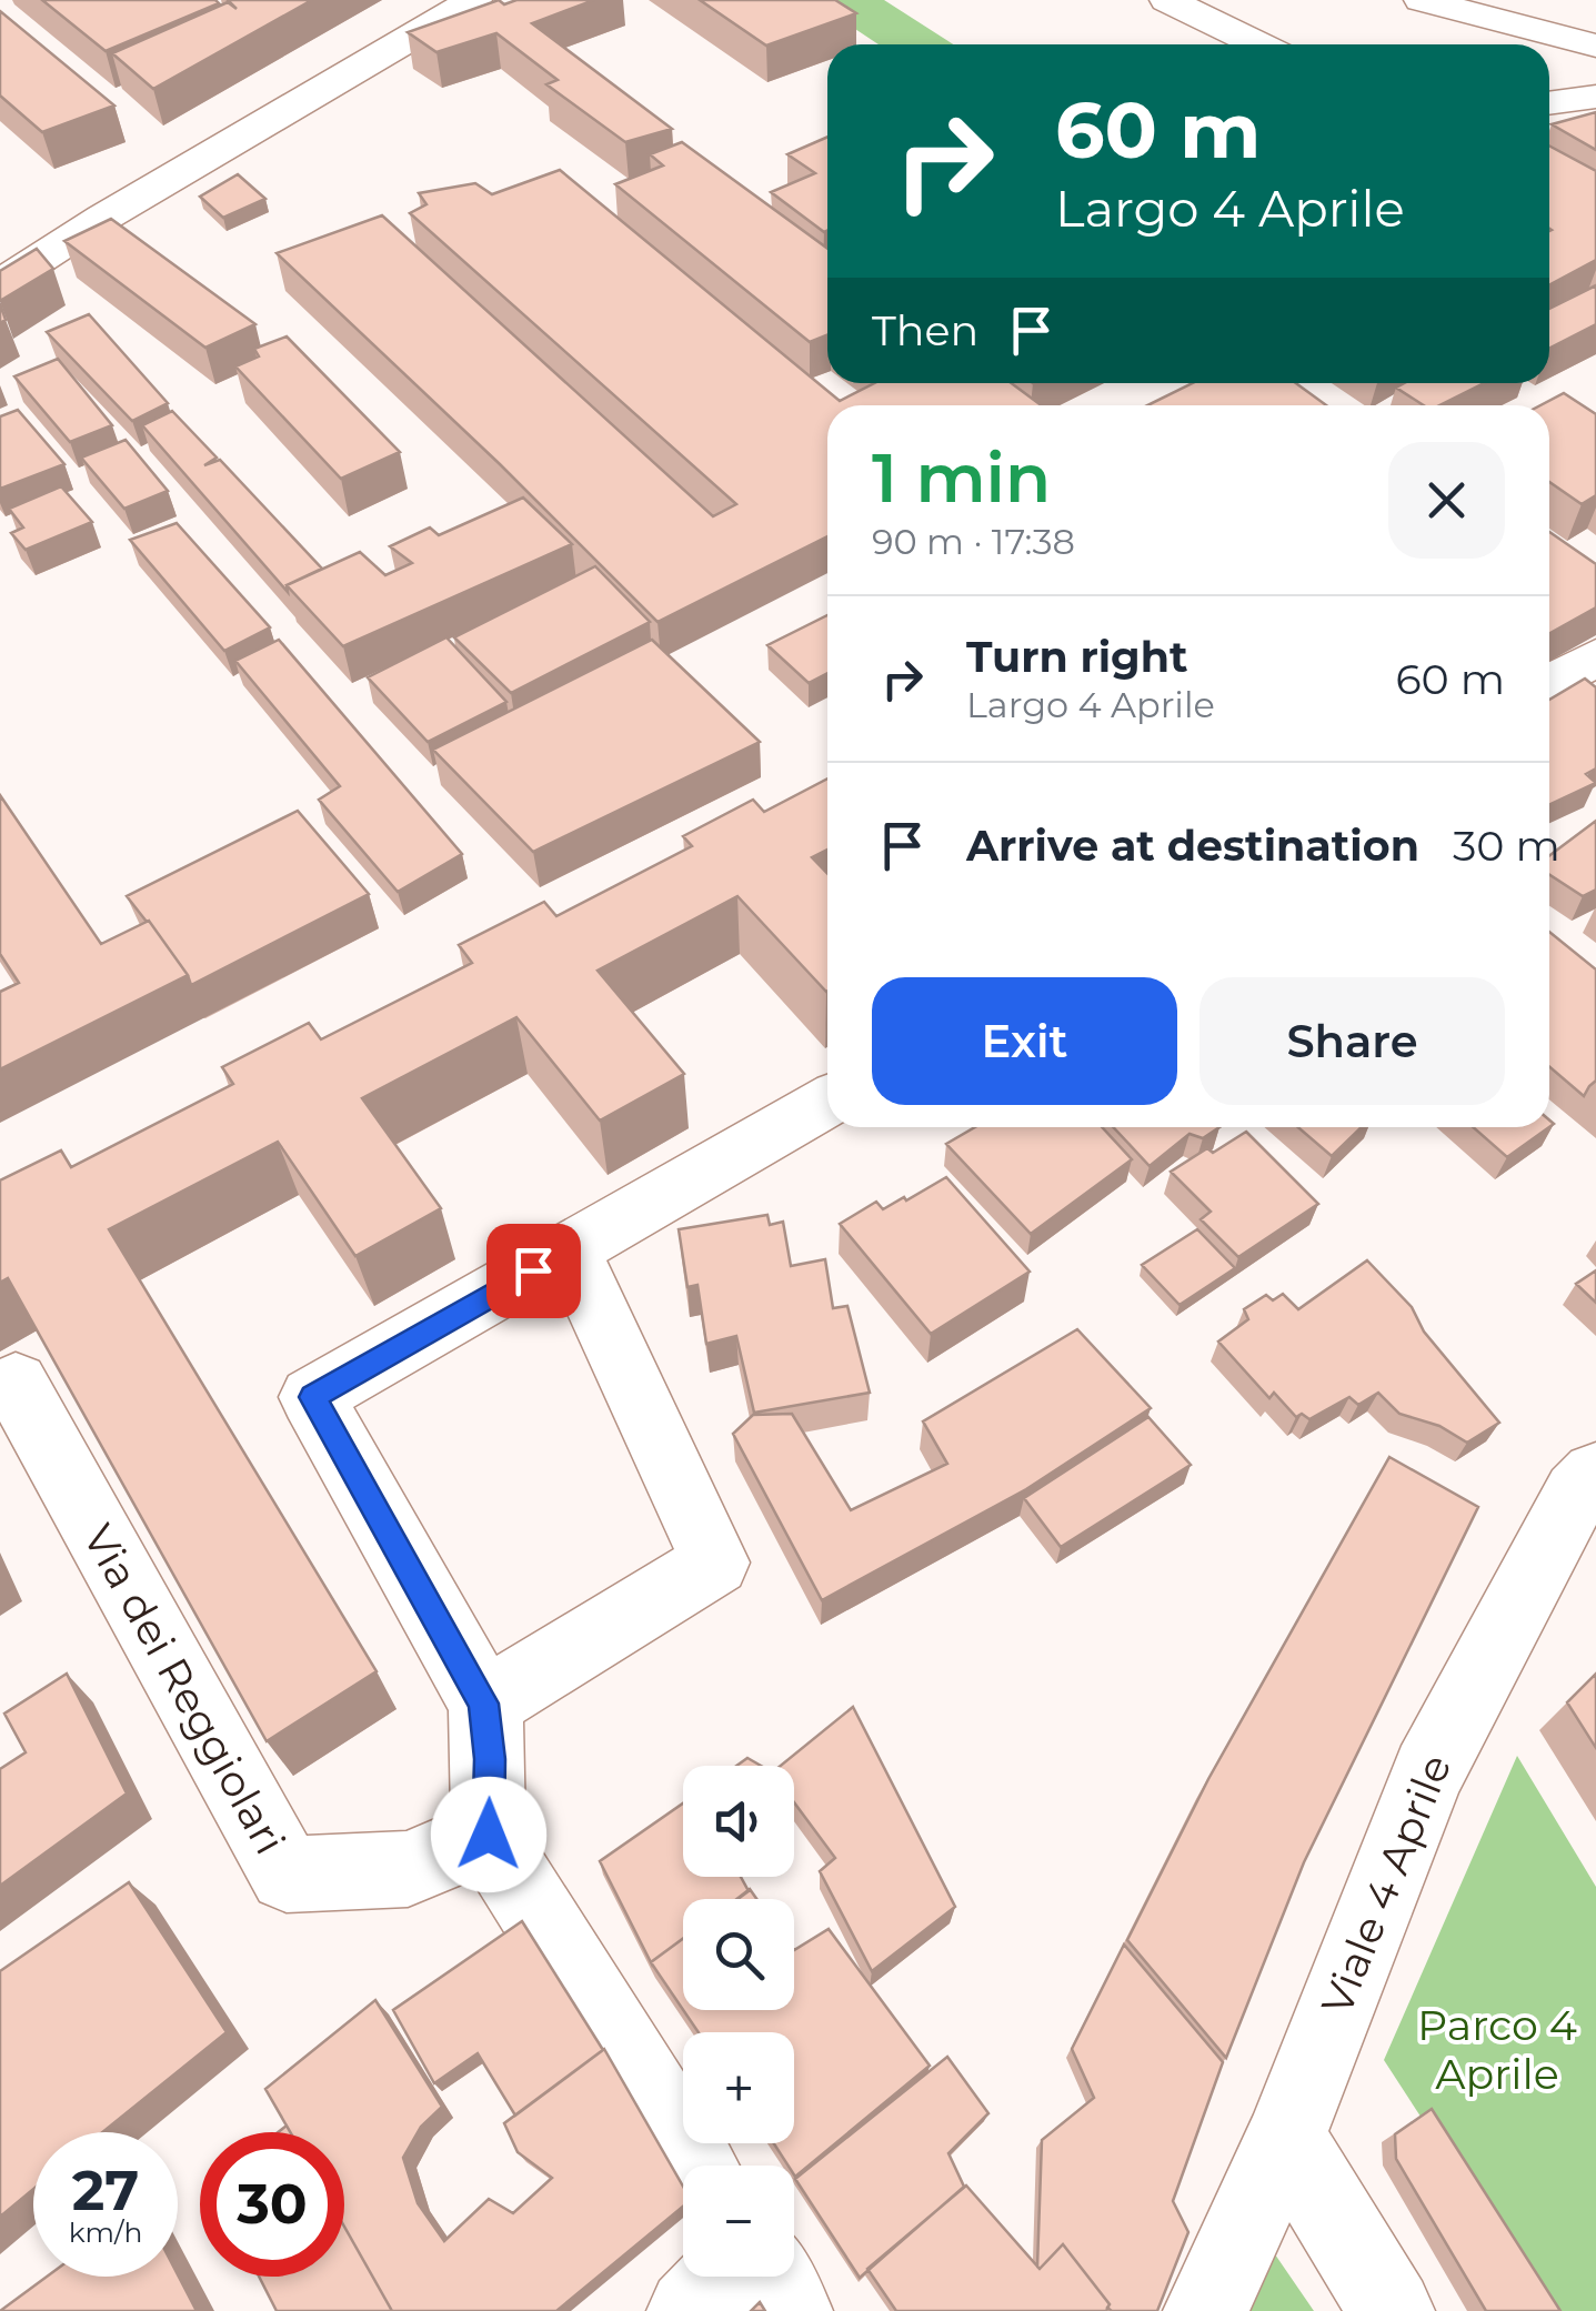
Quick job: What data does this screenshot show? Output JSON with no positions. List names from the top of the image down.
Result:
{
  "streets": {
    "main road": ["Via dei Reggiolari", "Viale 4 Aprile"]
  },
  "parks": ["Parco 4 Aprile"],
  "page": {
    "turn": ["60 m", "Largo 4 Aprile"],
    "then": "Then",
    "heading": ["1 min", "90 m · 17:38"],
    "list": [
      {
        "name": "Turn right",
        "note": "Largo 4 Aprile",
        "value": "60 m"
      },
      {
        "name": "Arrive at destination",
        "value": "30 m"
      }
    ],
    "buttons": ["Exit", "Share"],
    "map_buttons": ["+", "−"],
    "speed": "27 km/h",
    "limit": "30"
  }
}
